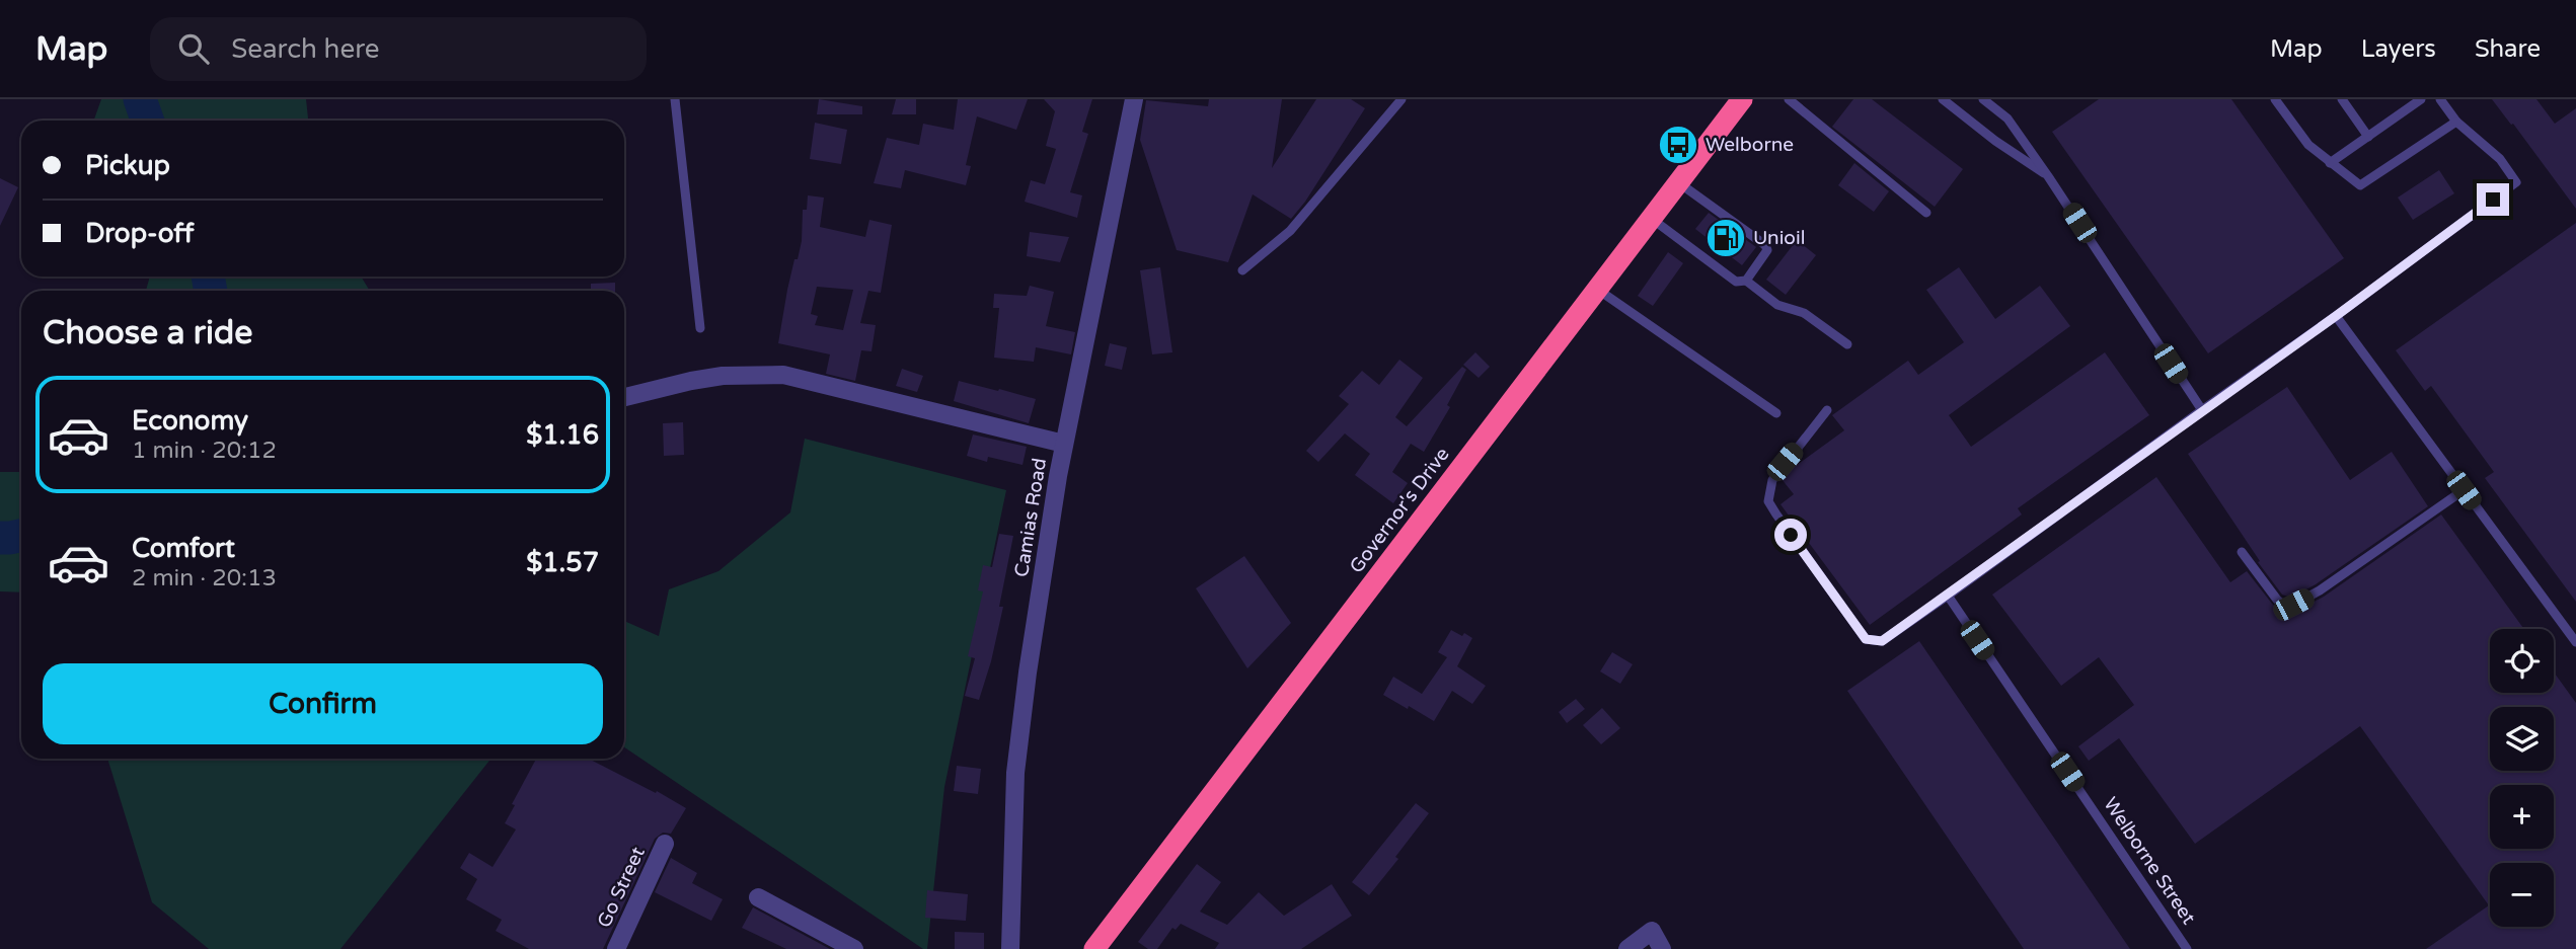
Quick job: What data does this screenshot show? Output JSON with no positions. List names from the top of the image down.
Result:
{
  "streets": {
    "highway": ["Governor's Drive"],
    "street": ["Camias Road", "Go Street"],
    "lane": ["Welborne Street"]
  },
  "places": {
    "bus stop": ["Welborne"],
    "fuel station": ["Unioil"]
  },
  "page": {
    "header": "Map",
    "search": "Search here",
    "nav": ["Map", "Layers", "Share"],
    "banner": ["Pickup", "Drop-off"],
    "heading": "Choose a ride",
    "list": [
      {
        "name": "Economy",
        "note": "1 min · 20:12",
        "value": "$1.16"
      },
      {
        "name": "Comfort",
        "note": "2 min · 20:13",
        "value": "$1.57"
      }
    ],
    "map_buttons": ["+", "−"],
    "buttons": "Confirm"
  }
}
